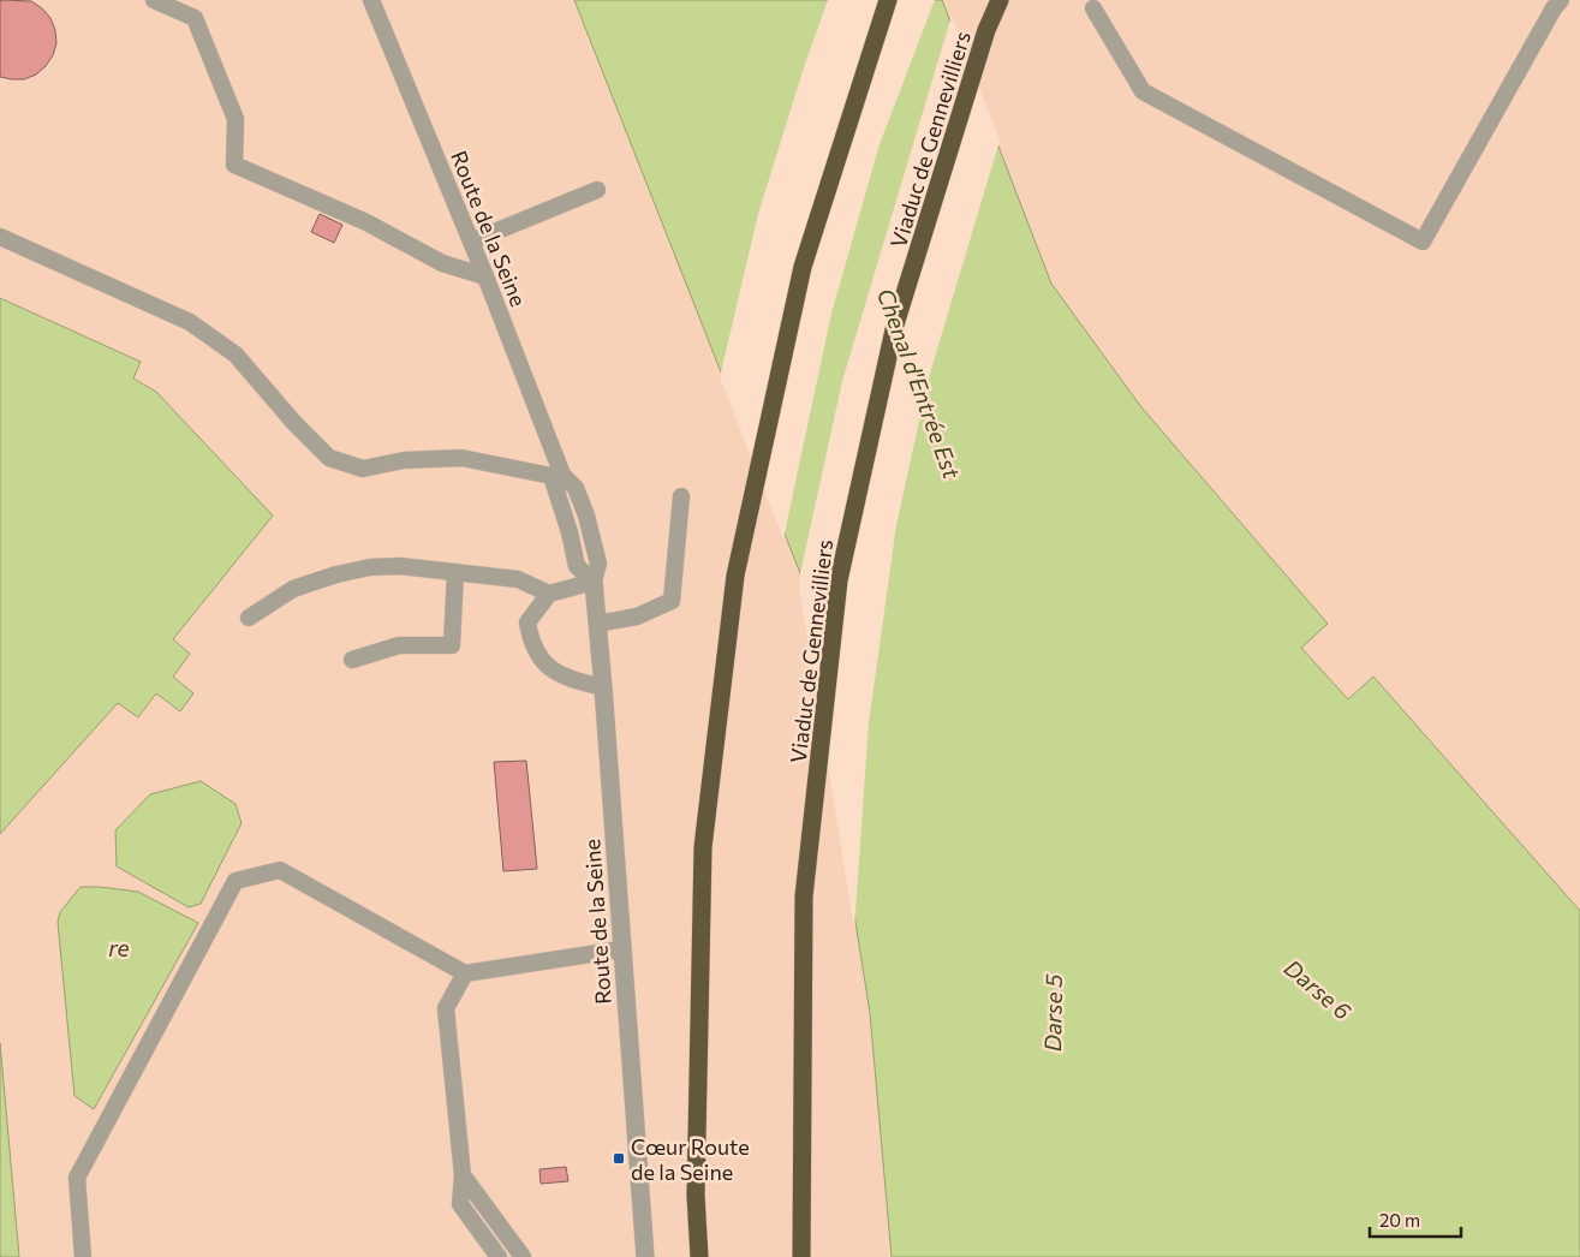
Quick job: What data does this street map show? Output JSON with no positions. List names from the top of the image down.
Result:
{
  "streets": {
    "highway": ["Viaduc de Gennevilliers"],
    "street": ["Route de la Seine"]
  },
  "water": [
    "Chenal d'Entrée Est",
    "re",
    "Darse 6",
    "Darse 5"
  ],
  "places": {
    "transit": ["Cœur Route de la Seine"]
  },
  "scale_bar": "20 m"
}
